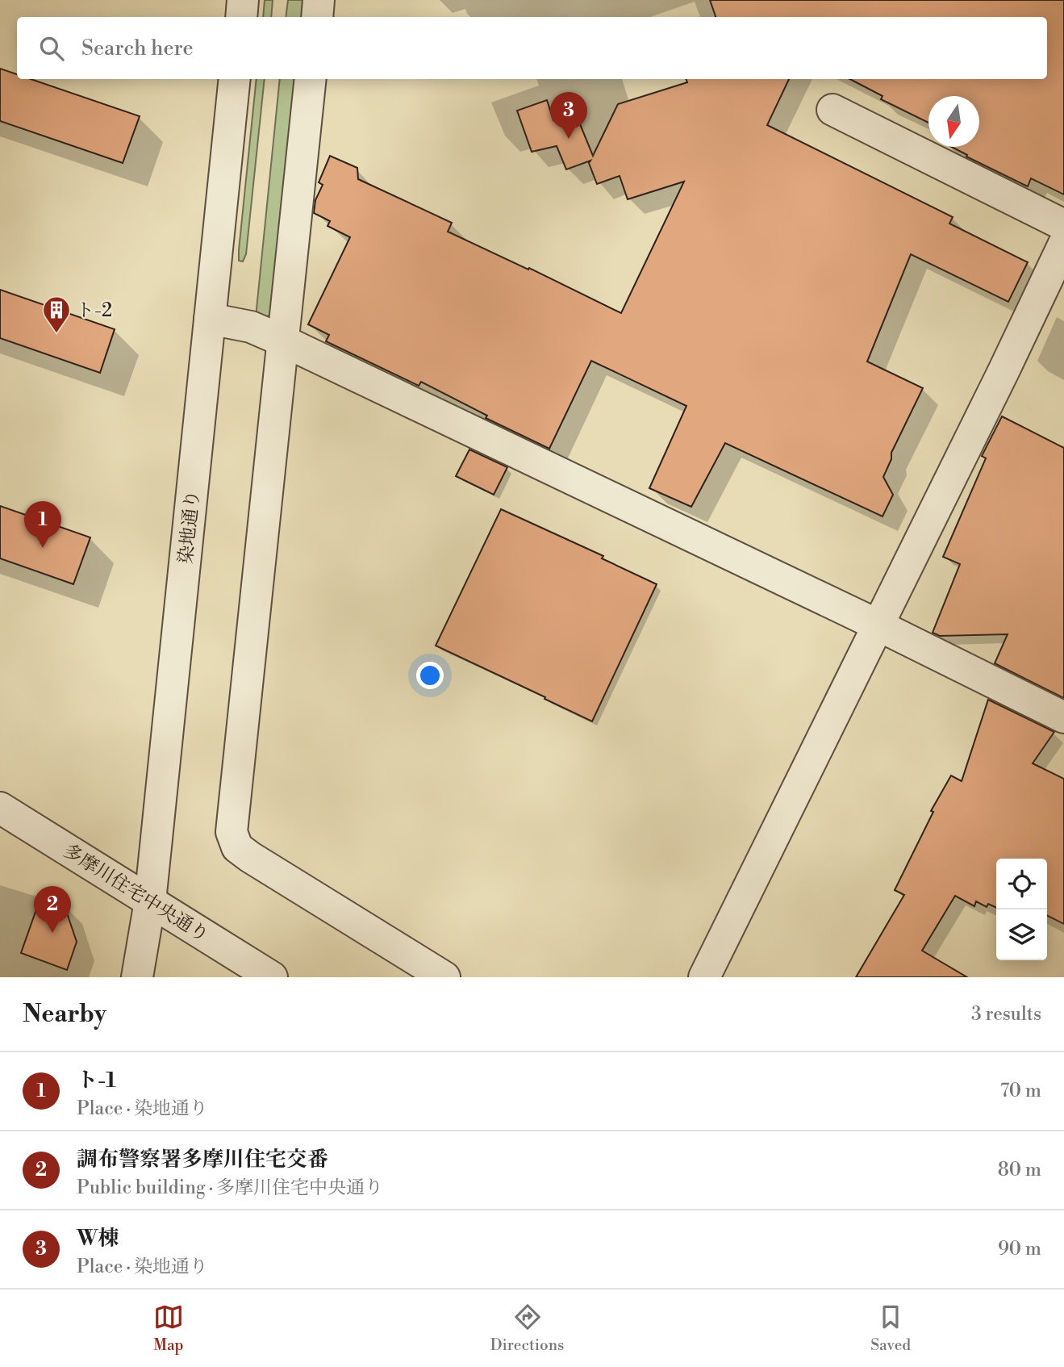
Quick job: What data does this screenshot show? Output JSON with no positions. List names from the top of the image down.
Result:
{
  "streets": {
    "street": ["染地通り", "多摩川住宅中央通り"]
  },
  "crossings": [
    ["染地通り", "多摩川住宅中央通り"]
  ],
  "places": {
    "building": ["ト-2"]
  },
  "north": "bottom",
  "page": {
    "search": "Search here",
    "pins": ["3", "1", "2"],
    "heading": ["Nearby", "3 results"],
    "list": [
      {
        "mark": "1",
        "name": "ト-1",
        "note": "Place · 染地通り",
        "value": "70 m"
      },
      {
        "mark": "2",
        "name": "調布警察署多摩川住宅交番",
        "note": "Public building · 多摩川住宅中央通り",
        "value": "80 m"
      },
      {
        "mark": "3",
        "name": "W棟",
        "note": "Place · 染地通り",
        "value": "90 m"
      }
    ],
    "nav": ["Map", "Directions", "Saved"]
  }
}
